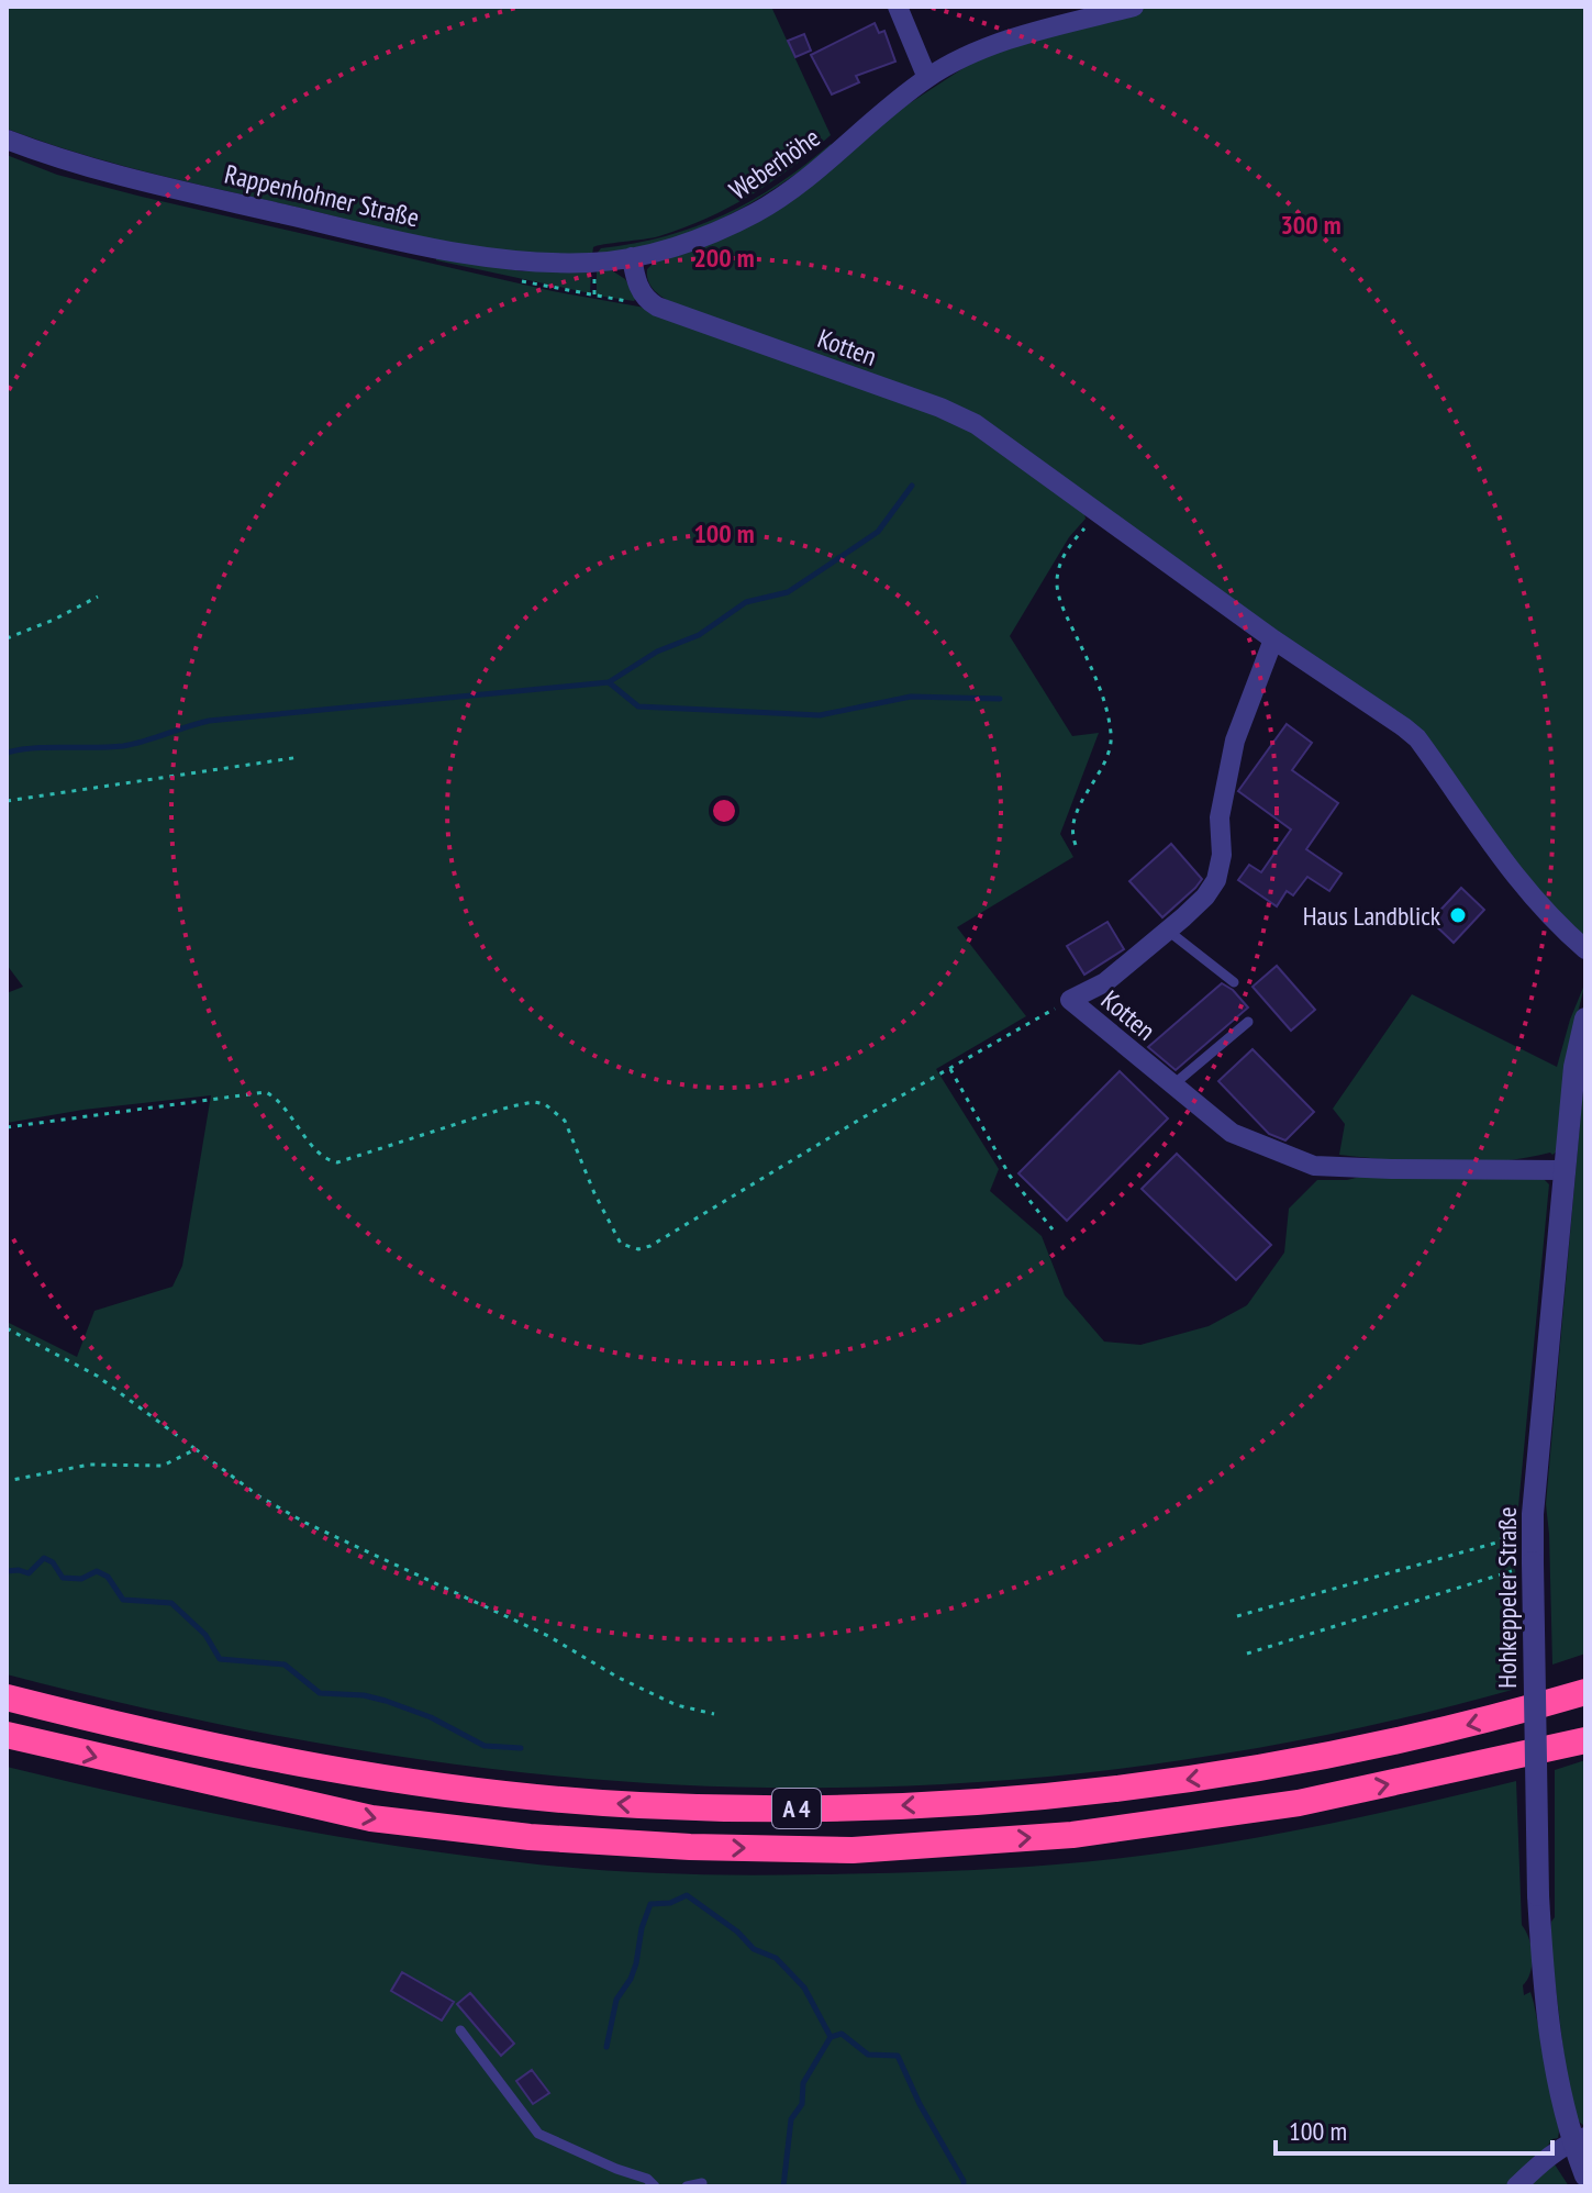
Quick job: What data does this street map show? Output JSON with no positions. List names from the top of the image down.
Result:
{
  "streets": {
    "highway": ["A 4"],
    "street": [
      "Weberhöhe",
      "Rappenhohner Straße",
      "Kotten",
      "Hohkeppeler Straße"
    ]
  },
  "crossings": [
    ["Weberhöhe", "Rappenhohner Straße"],
    ["Kotten", "Hohkeppeler Straße"]
  ],
  "places": ["Haus Landblick"],
  "scale_bar": "100 m",
  "rings": ["300 m", "200 m", "100 m"]
}
